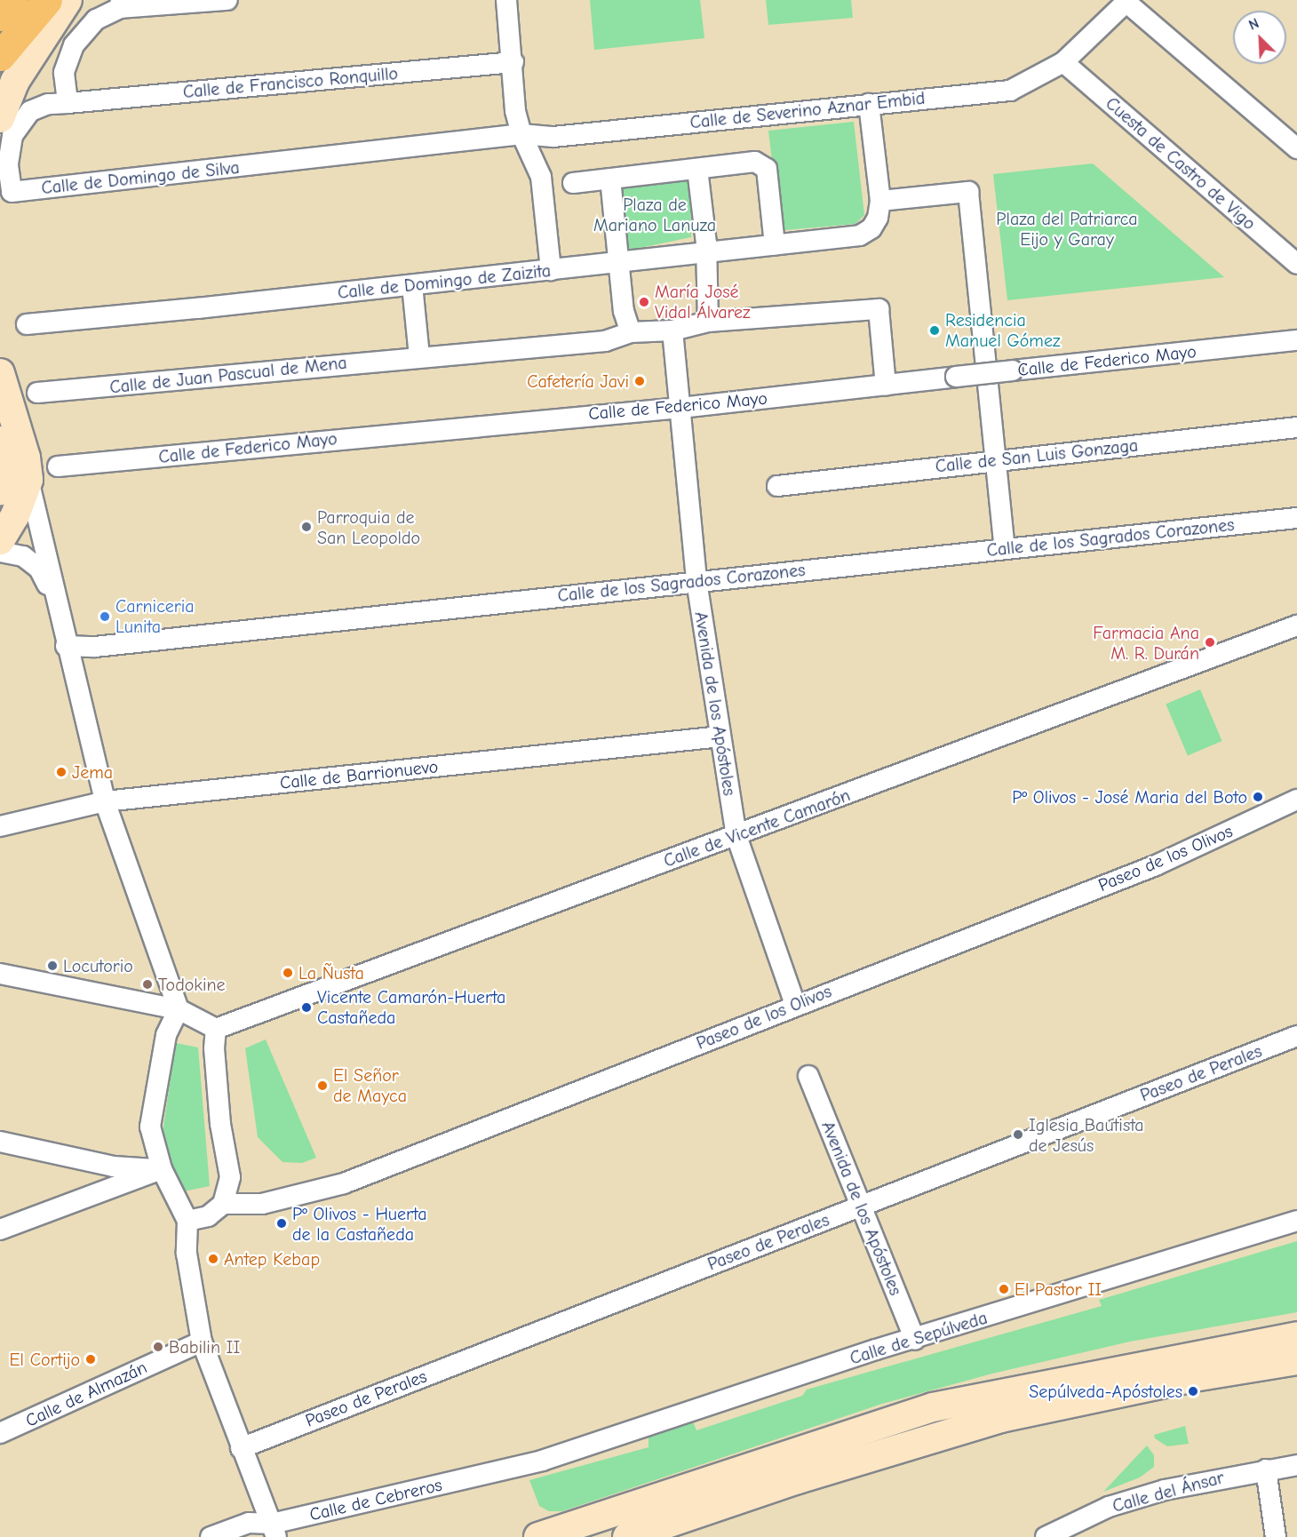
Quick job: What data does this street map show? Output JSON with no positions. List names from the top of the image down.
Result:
{
  "streets": {
    "street": [
      "Calle de Francisco Ronquillo",
      "Calle de Severino Aznar Embid",
      "Cuesta de Castro de Vigo",
      "Calle de Domingo de Silva",
      "Calle de Domingo de Zaizita",
      "Calle de Federico Mayo",
      "Calle de Juan Pascual de Mena",
      "Calle de San Luis Gonzaga",
      "Calle de los Sagrados Corazones",
      "Avenida de los Apóstoles",
      "Calle de Barrionuevo",
      "Calle de Vicente Camarón",
      "Paseo de los Olivos",
      "Paseo de Perales",
      "Calle de Sepúlveda",
      "Calle de Almazán",
      "Calle del Ánsar",
      "Calle de Cebreros"
    ]
  },
  "crossings": [
    ["Calle de Francisco Ronquillo", "Calle de Domingo de Silva"],
    ["Calle de Severino Aznar Embid", "Cuesta de Castro de Vigo"],
    ["Calle de Severino Aznar Embid", "Calle de Domingo de Silva"],
    ["Calle de Federico Mayo", "Calle de Juan Pascual de Mena"],
    ["Calle de Federico Mayo", "Avenida de los Apóstoles"],
    ["Calle de Juan Pascual de Mena", "Avenida de los Apóstoles"],
    ["Calle de los Sagrados Corazones", "Avenida de los Apóstoles"],
    ["Avenida de los Apóstoles", "Calle de Barrionuevo"],
    ["Avenida de los Apóstoles", "Calle de Vicente Camarón"],
    ["Avenida de los Apóstoles", "Paseo de los Olivos"],
    ["Avenida de los Apóstoles", "Paseo de Perales"],
    ["Avenida de los Apóstoles", "Calle de Sepúlveda"],
    ["Calle de Sepúlveda", "Calle de Cebreros"]
  ],
  "parks": ["Plaza de Mariano Lanuza", "Plaza del Patriarca Eijo y Garay"],
  "places": [
    "María José Vidal Álvarez",
    "Residencia Manuel Gómez",
    "Cafetería Javi",
    "Parroquia de San Leopoldo",
    "Carniceria Lunita",
    "Farmacia Ana M. R. Durán",
    "Jema",
    "Pº Olivos - José Maria del Boto",
    "Locutorio",
    "La Ñusta",
    "Todokine",
    "Vicente Camarón-Huerta Castañeda",
    "El Señor de Mayca",
    "Iglesia Bautista de Jesús",
    "Pº Olivos - Huerta de la Castañeda",
    "Antep Kebap",
    "El Pastor II",
    "Babilin II",
    "El Cortijo",
    "Sepúlveda-Apóstoles"
  ],
  "north": "top left"
}
